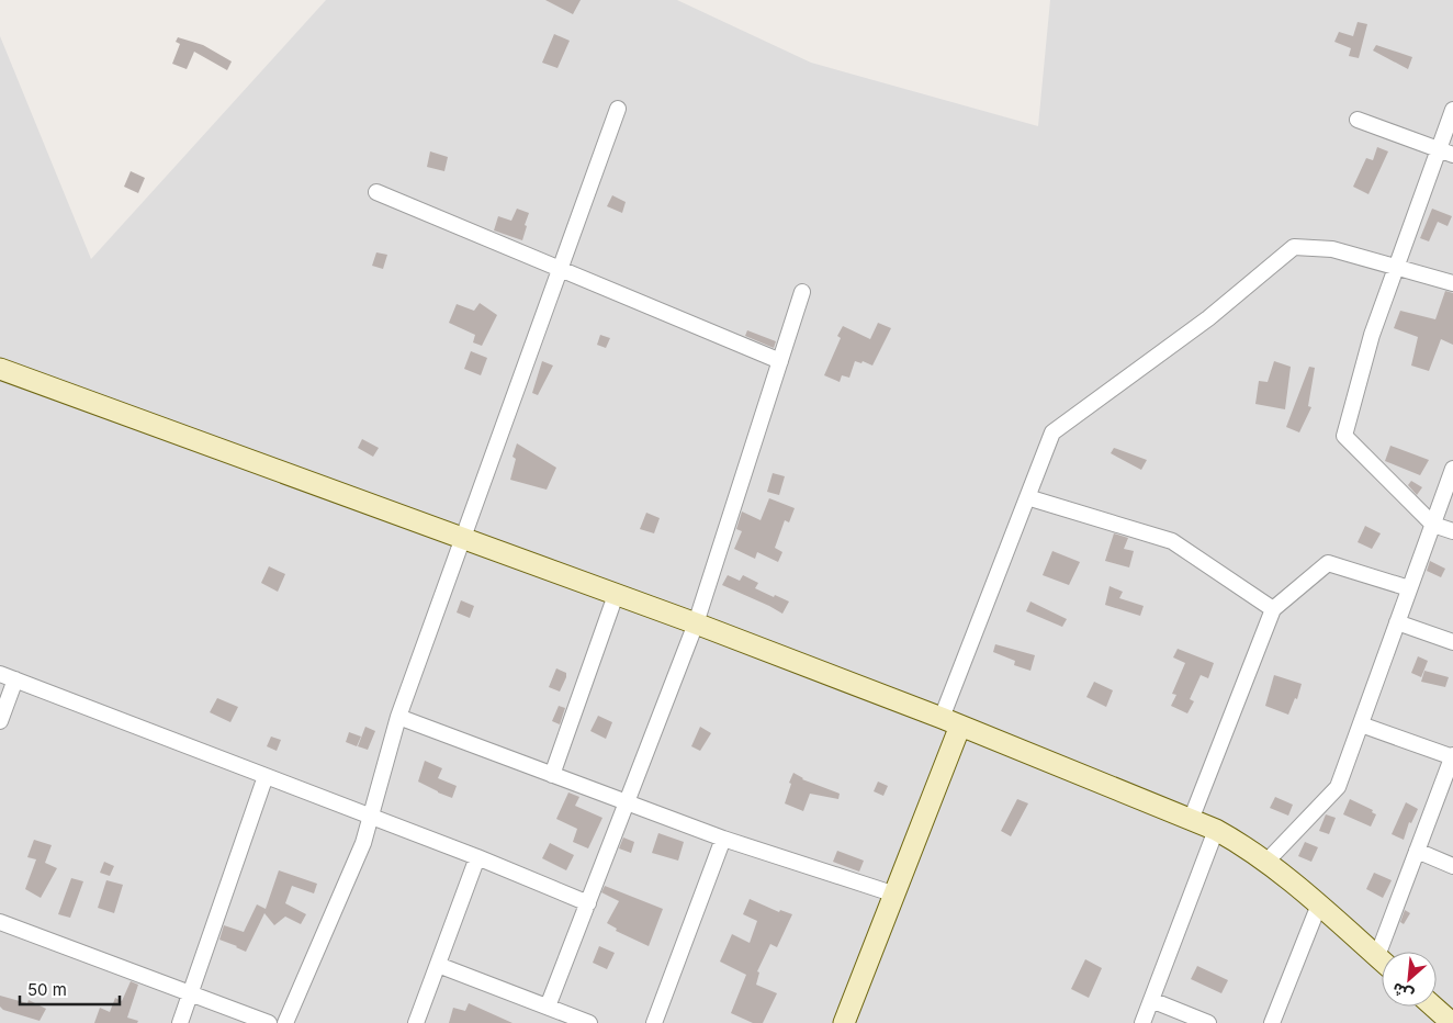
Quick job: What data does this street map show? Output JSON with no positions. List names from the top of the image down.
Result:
{
  "scale_bar": "50 m",
  "north": "bottom left"
}
